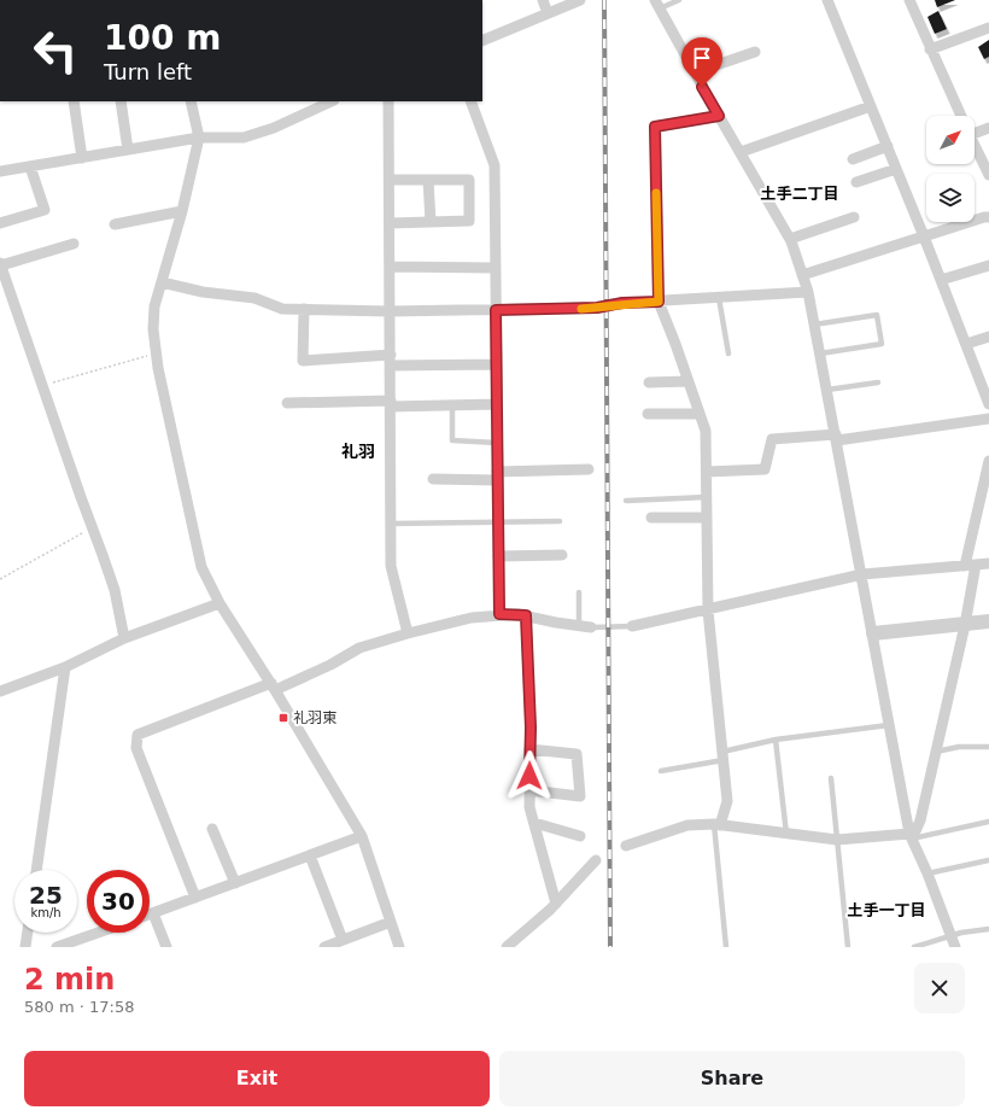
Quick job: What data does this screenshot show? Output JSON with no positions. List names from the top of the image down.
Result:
{
  "districts": ["土手二丁目", "礼羽", "土手一丁目"],
  "places": {
    "transit": ["礼羽東"]
  },
  "north": "top right",
  "page": {
    "turn": ["100 m", "Turn left"],
    "speed": "25 km/h",
    "limit": "30",
    "heading": ["2 min", "580 m · 17:58"],
    "buttons": ["Exit", "Share"]
  }
}
